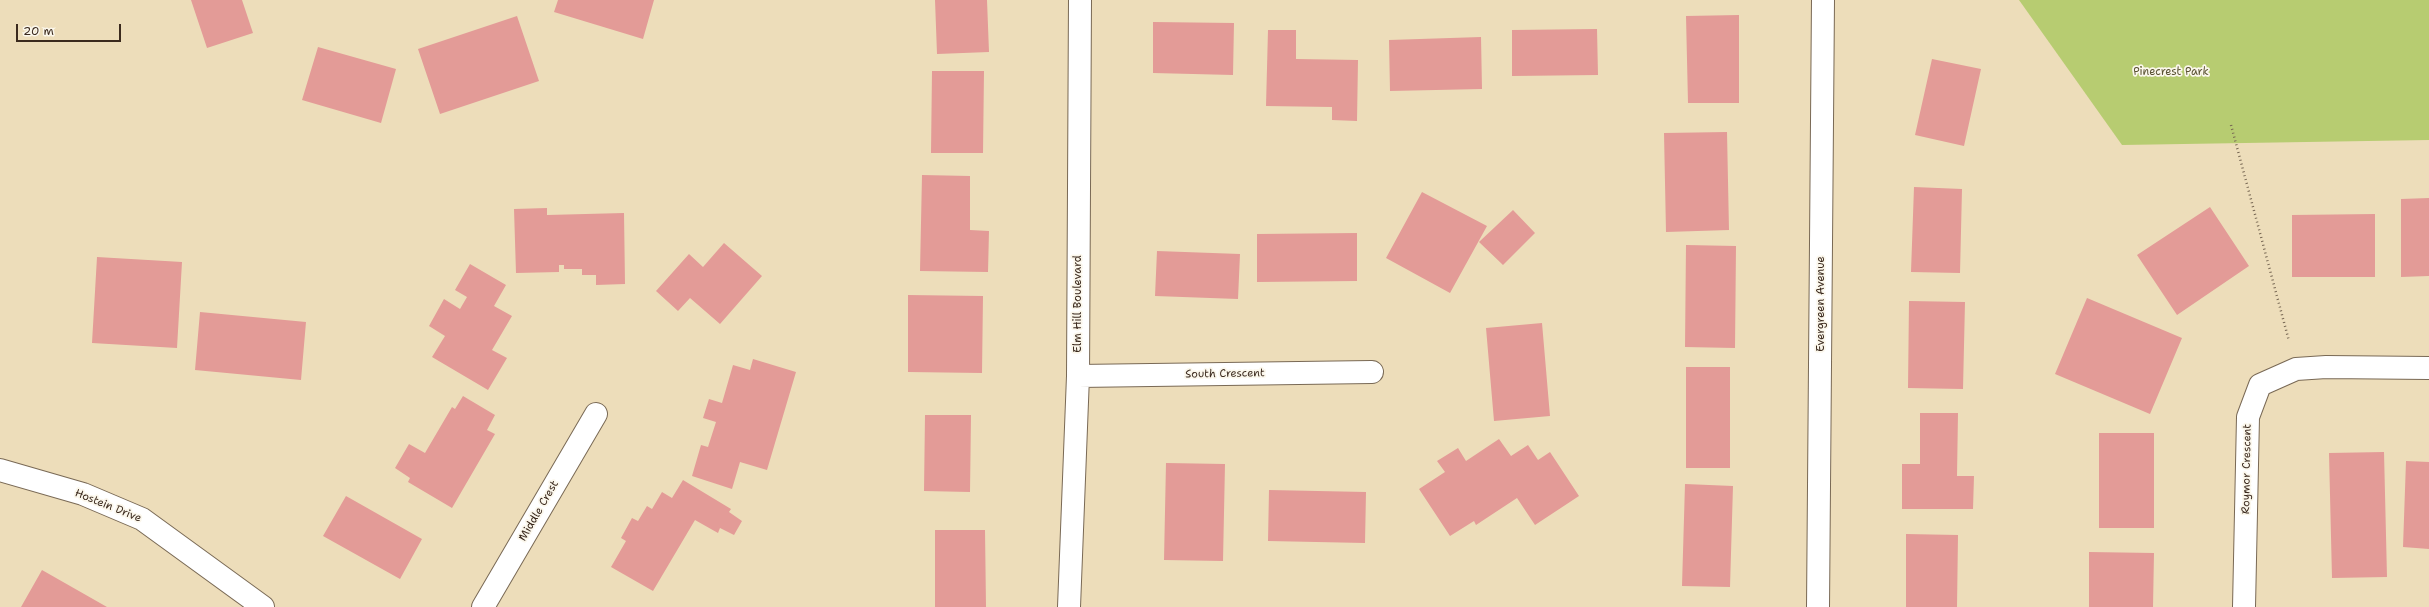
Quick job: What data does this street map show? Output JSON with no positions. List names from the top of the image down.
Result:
{
  "streets": {
    "street": [
      "Elm Hill Boulevard",
      "Evergreen Avenue",
      "South Crescent",
      "Roymor Crescent",
      "Hostein Drive",
      "Middle Crest"
    ]
  },
  "crossings": [
    ["Elm Hill Boulevard", "South Crescent"]
  ],
  "parks": ["Pinecrest Park"],
  "scale_bar": "20 m"
}
